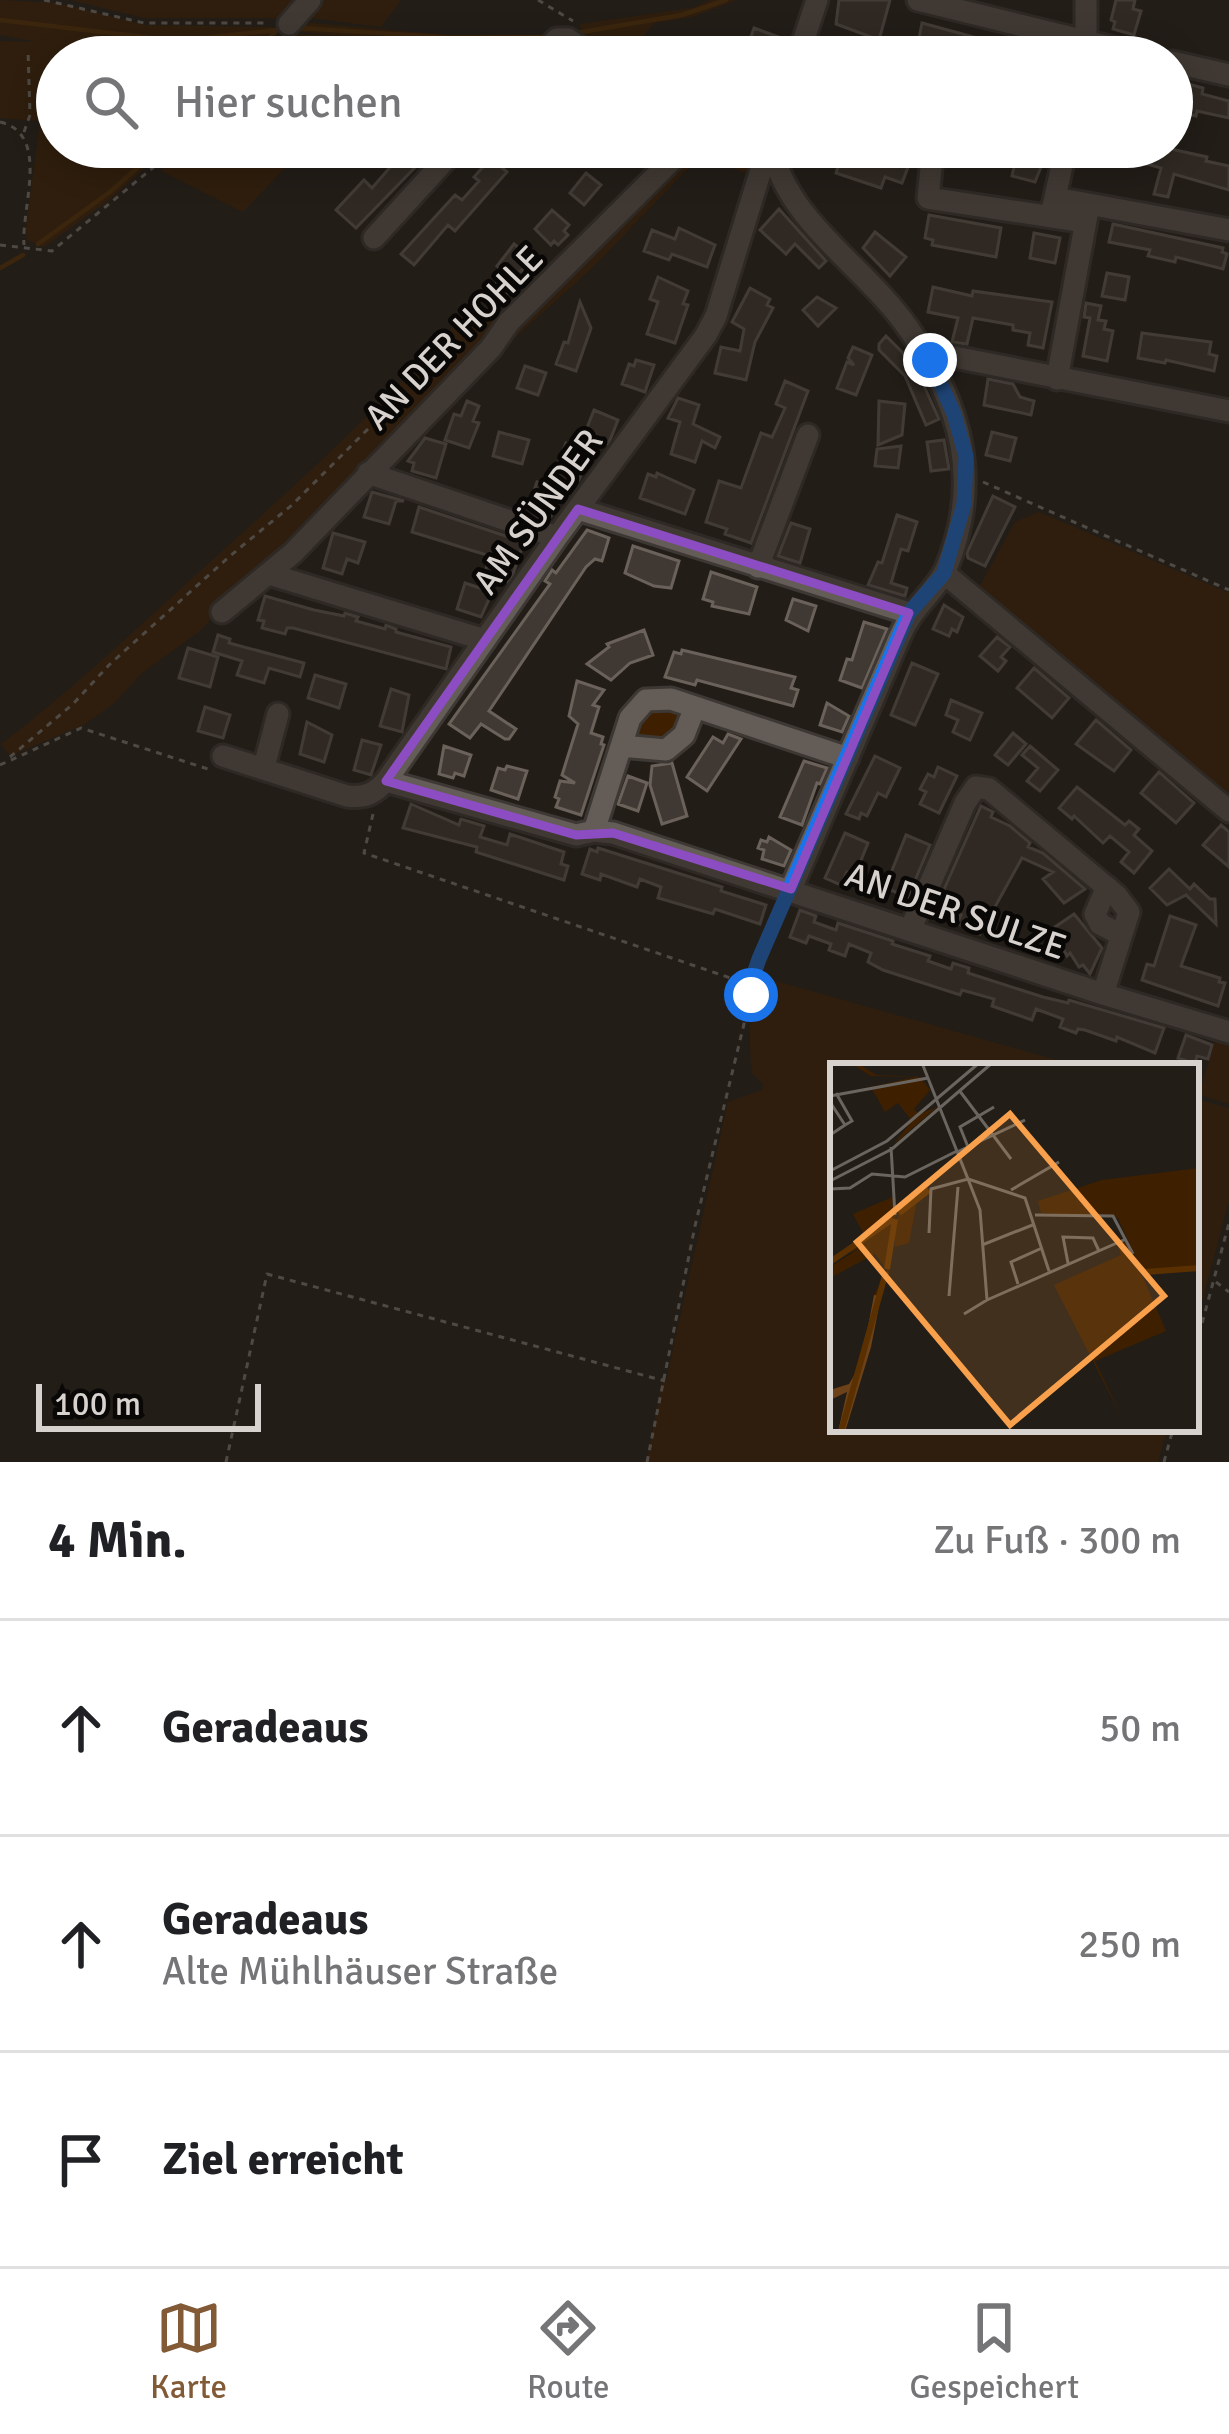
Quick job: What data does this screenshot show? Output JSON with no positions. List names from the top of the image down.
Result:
{
  "streets": {
    "street": ["AN DER HOHLE", "AM SÜNDER", "AN DER SULZE"]
  },
  "crossings": [
    ["AM SÜNDER", "AN DER SULZE"]
  ],
  "scale_bar": "100 m",
  "page": {
    "search": "Hier suchen",
    "scale": "100 m",
    "heading": ["4 Min.", "Zu Fuß · 300 m"],
    "list": [
      ["Geradeaus", "50 m"],
      ["Geradeaus", "Alte Mühlhäuser Straße", "250 m"],
      "Ziel erreicht"
    ],
    "nav": ["Karte", "Route", "Gespeichert"]
  }
}
